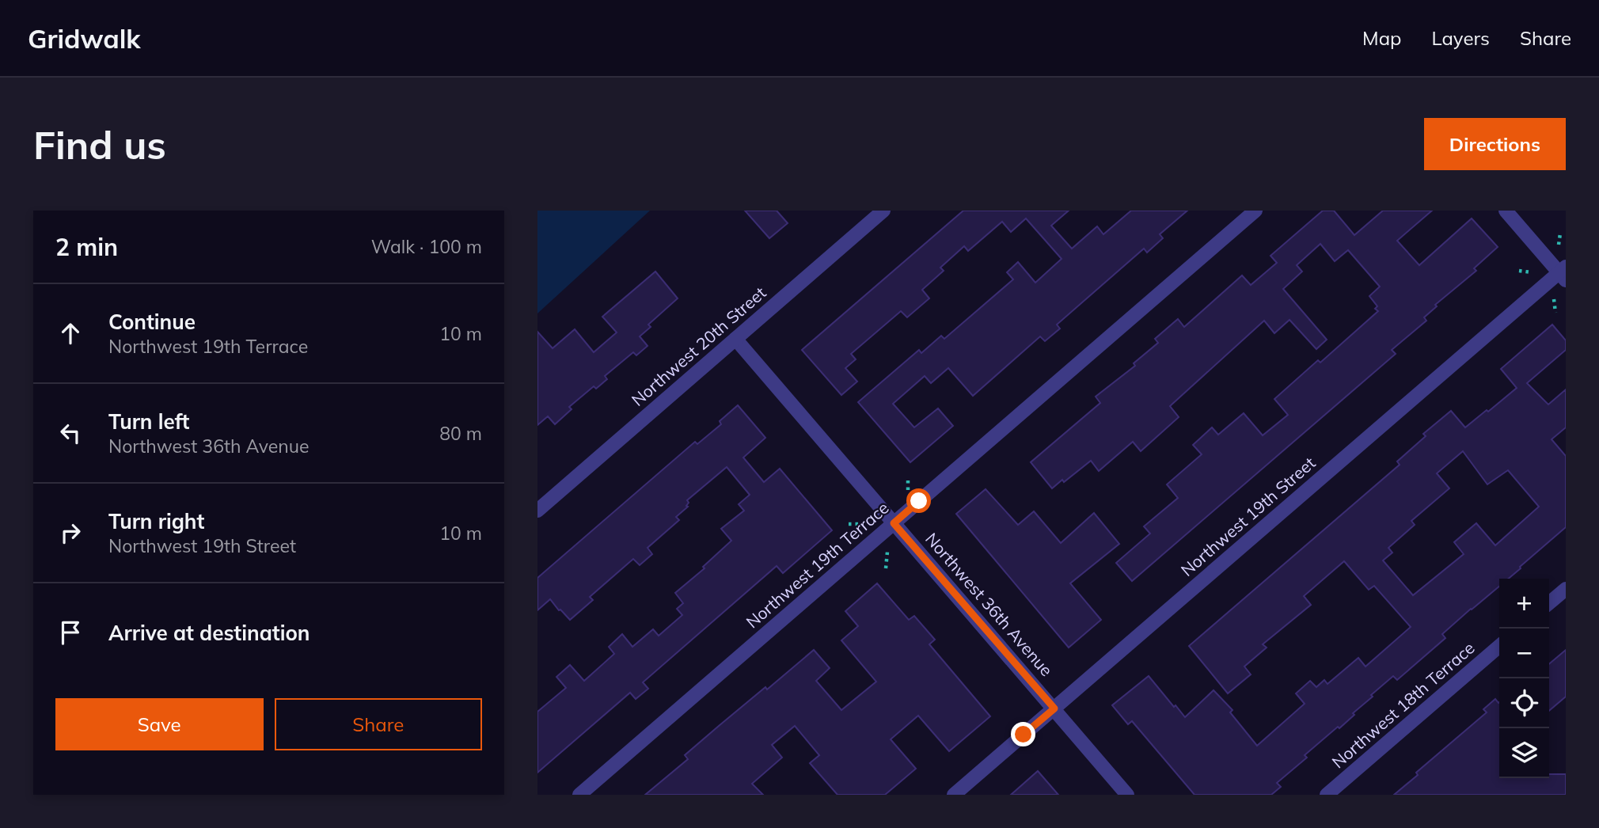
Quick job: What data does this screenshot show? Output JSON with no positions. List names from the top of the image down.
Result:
{
  "streets": {
    "street": [
      "Northwest 20th Street",
      "Northwest 19th Street",
      "Northwest 19th Terrace",
      "Northwest 36th Avenue",
      "Northwest 18th Terrace"
    ]
  },
  "crossings": [
    ["Northwest 20th Street", "Northwest 36th Avenue"],
    ["Northwest 19th Street", "Northwest 36th Avenue"],
    ["Northwest 19th Terrace", "Northwest 36th Avenue"]
  ],
  "page": {
    "header": "Gridwalk",
    "nav": ["Map", "Layers", "Share"],
    "buttons": [
      "Directions",
      ["Save", "Share"]
    ],
    "title": "Find us",
    "heading": ["2 min", "Walk · 100 m"],
    "list": [
      ["Continue", "Northwest 19th Terrace", "10 m"],
      ["Turn left", "Northwest 36th Avenue", "80 m"],
      ["Turn right", "Northwest 19th Street", "10 m"],
      "Arrive at destination"
    ],
    "map_buttons": ["+", "−"]
  }
}
